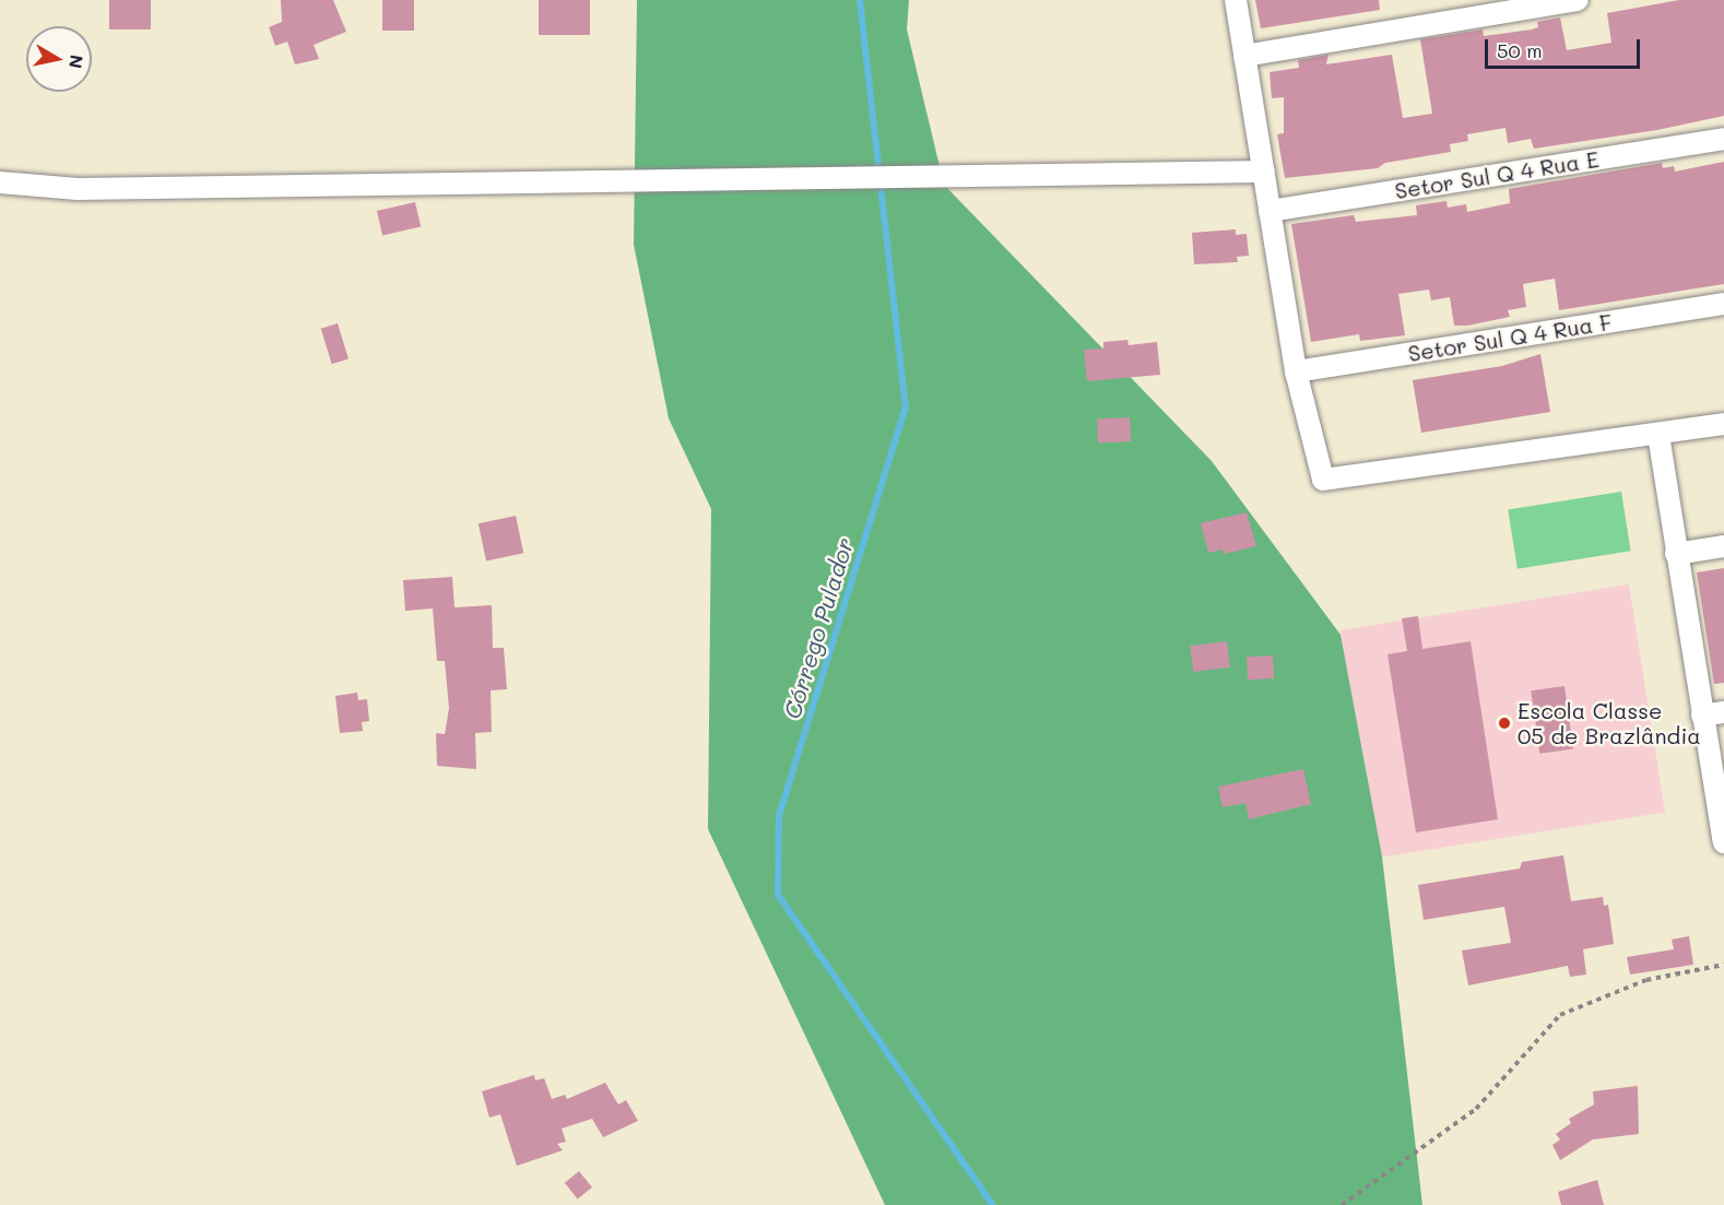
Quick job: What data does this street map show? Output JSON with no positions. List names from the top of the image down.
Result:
{
  "streets": {
    "street": ["Setor Sul Q 4 Rua E", "Setor Sul Q 4 Rua F"]
  },
  "water": ["Córrego Pulador"],
  "places": ["Escola Classe 05 de Brazlândia"],
  "scale_bar": "50 m",
  "north": "right"
}
